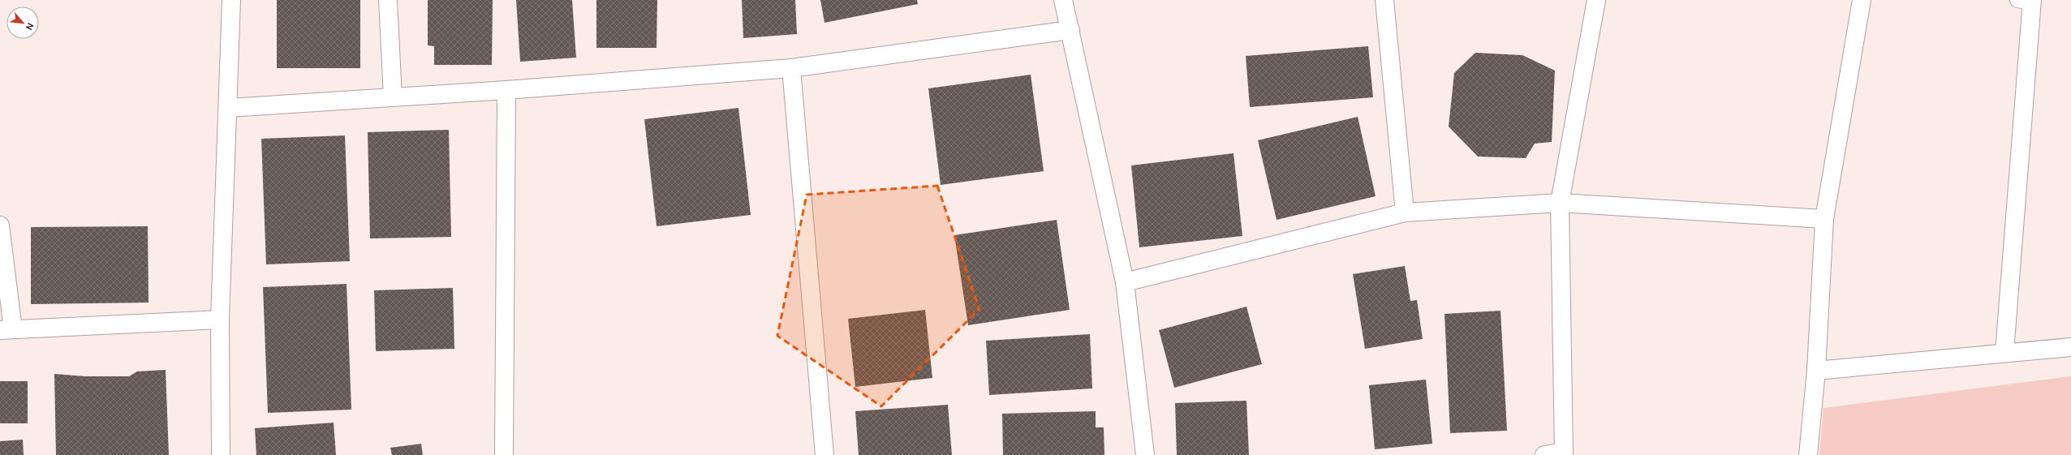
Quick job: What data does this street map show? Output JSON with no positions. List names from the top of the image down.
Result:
{
  "north": "bottom right"
}
